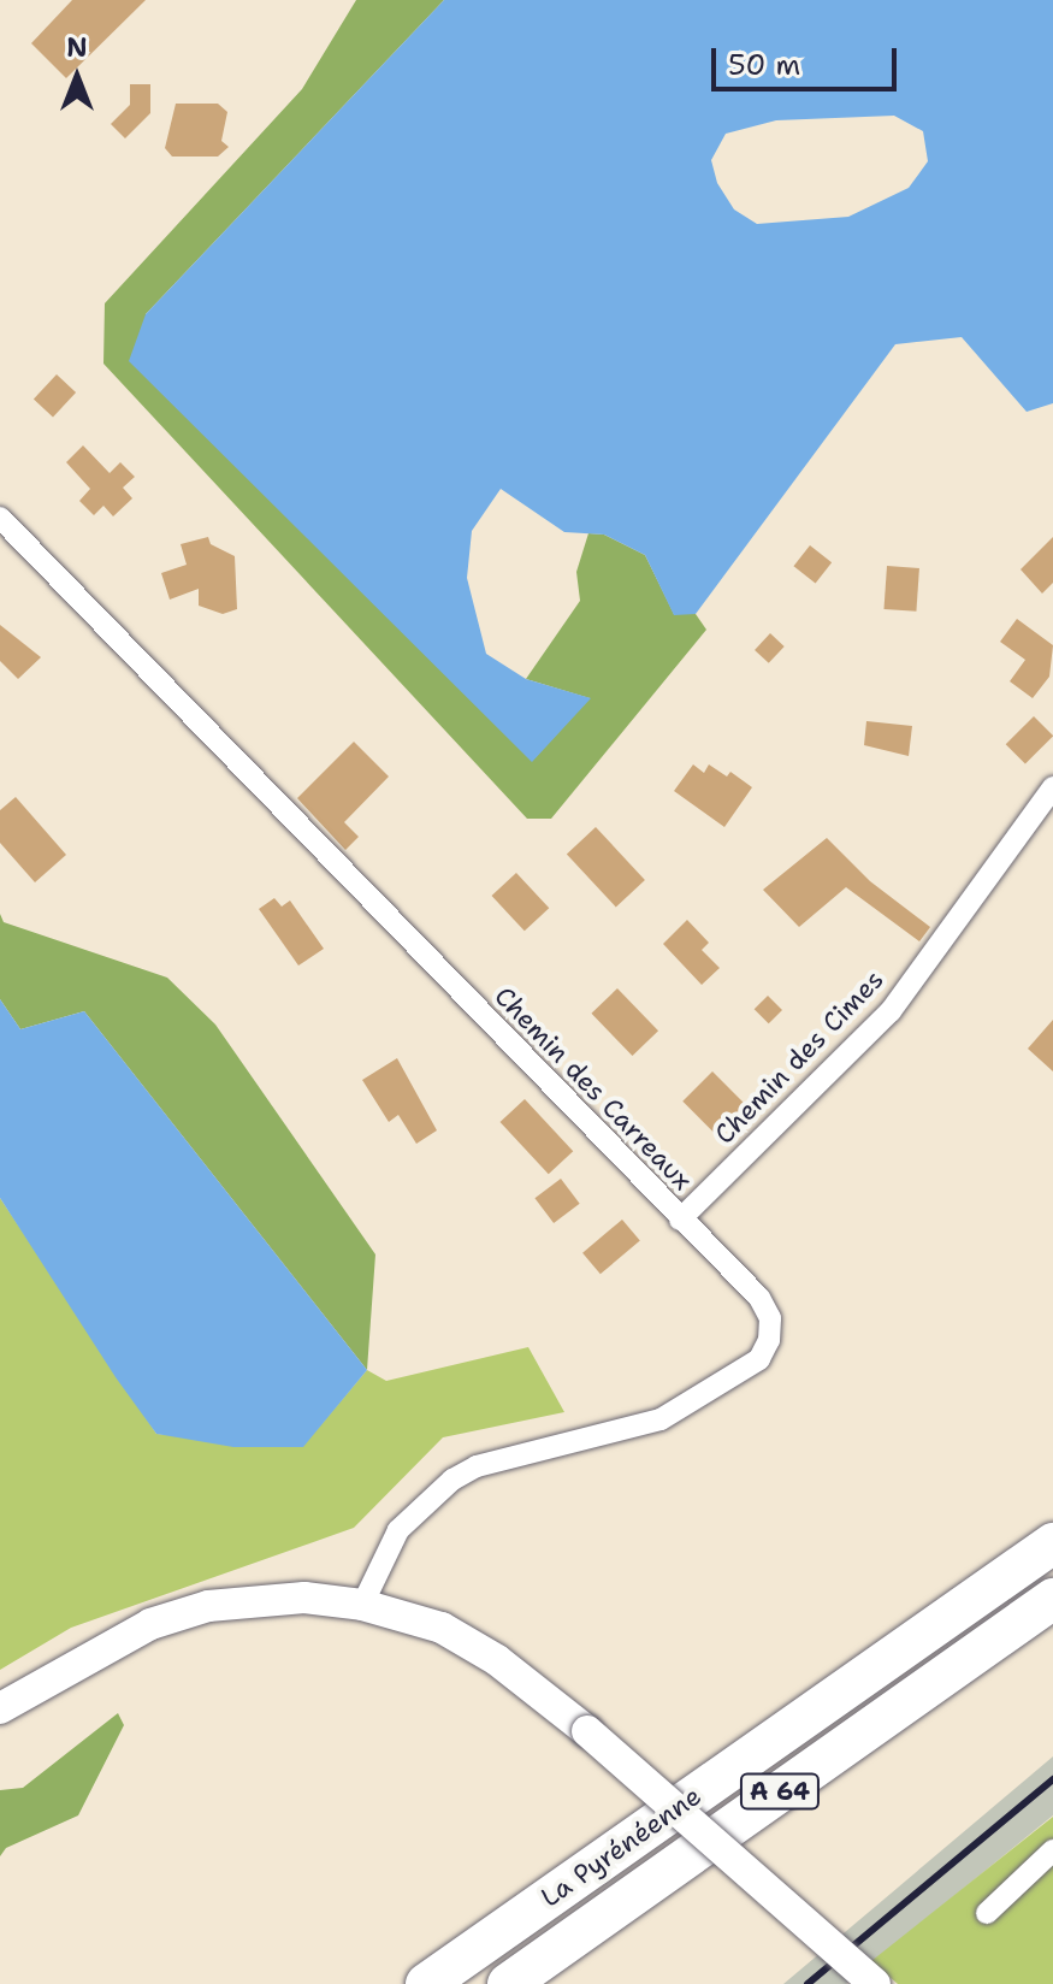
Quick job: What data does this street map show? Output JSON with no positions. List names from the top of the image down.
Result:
{
  "streets": {
    "highway": ["A 64", "La Pyrénéenne"],
    "street": ["Chemin des Cimes", "Chemin des Carreaux"]
  },
  "crossings": [
    ["Chemin des Cimes", "Chemin des Carreaux"]
  ],
  "scale_bar": "50 m",
  "north": "top"
}
